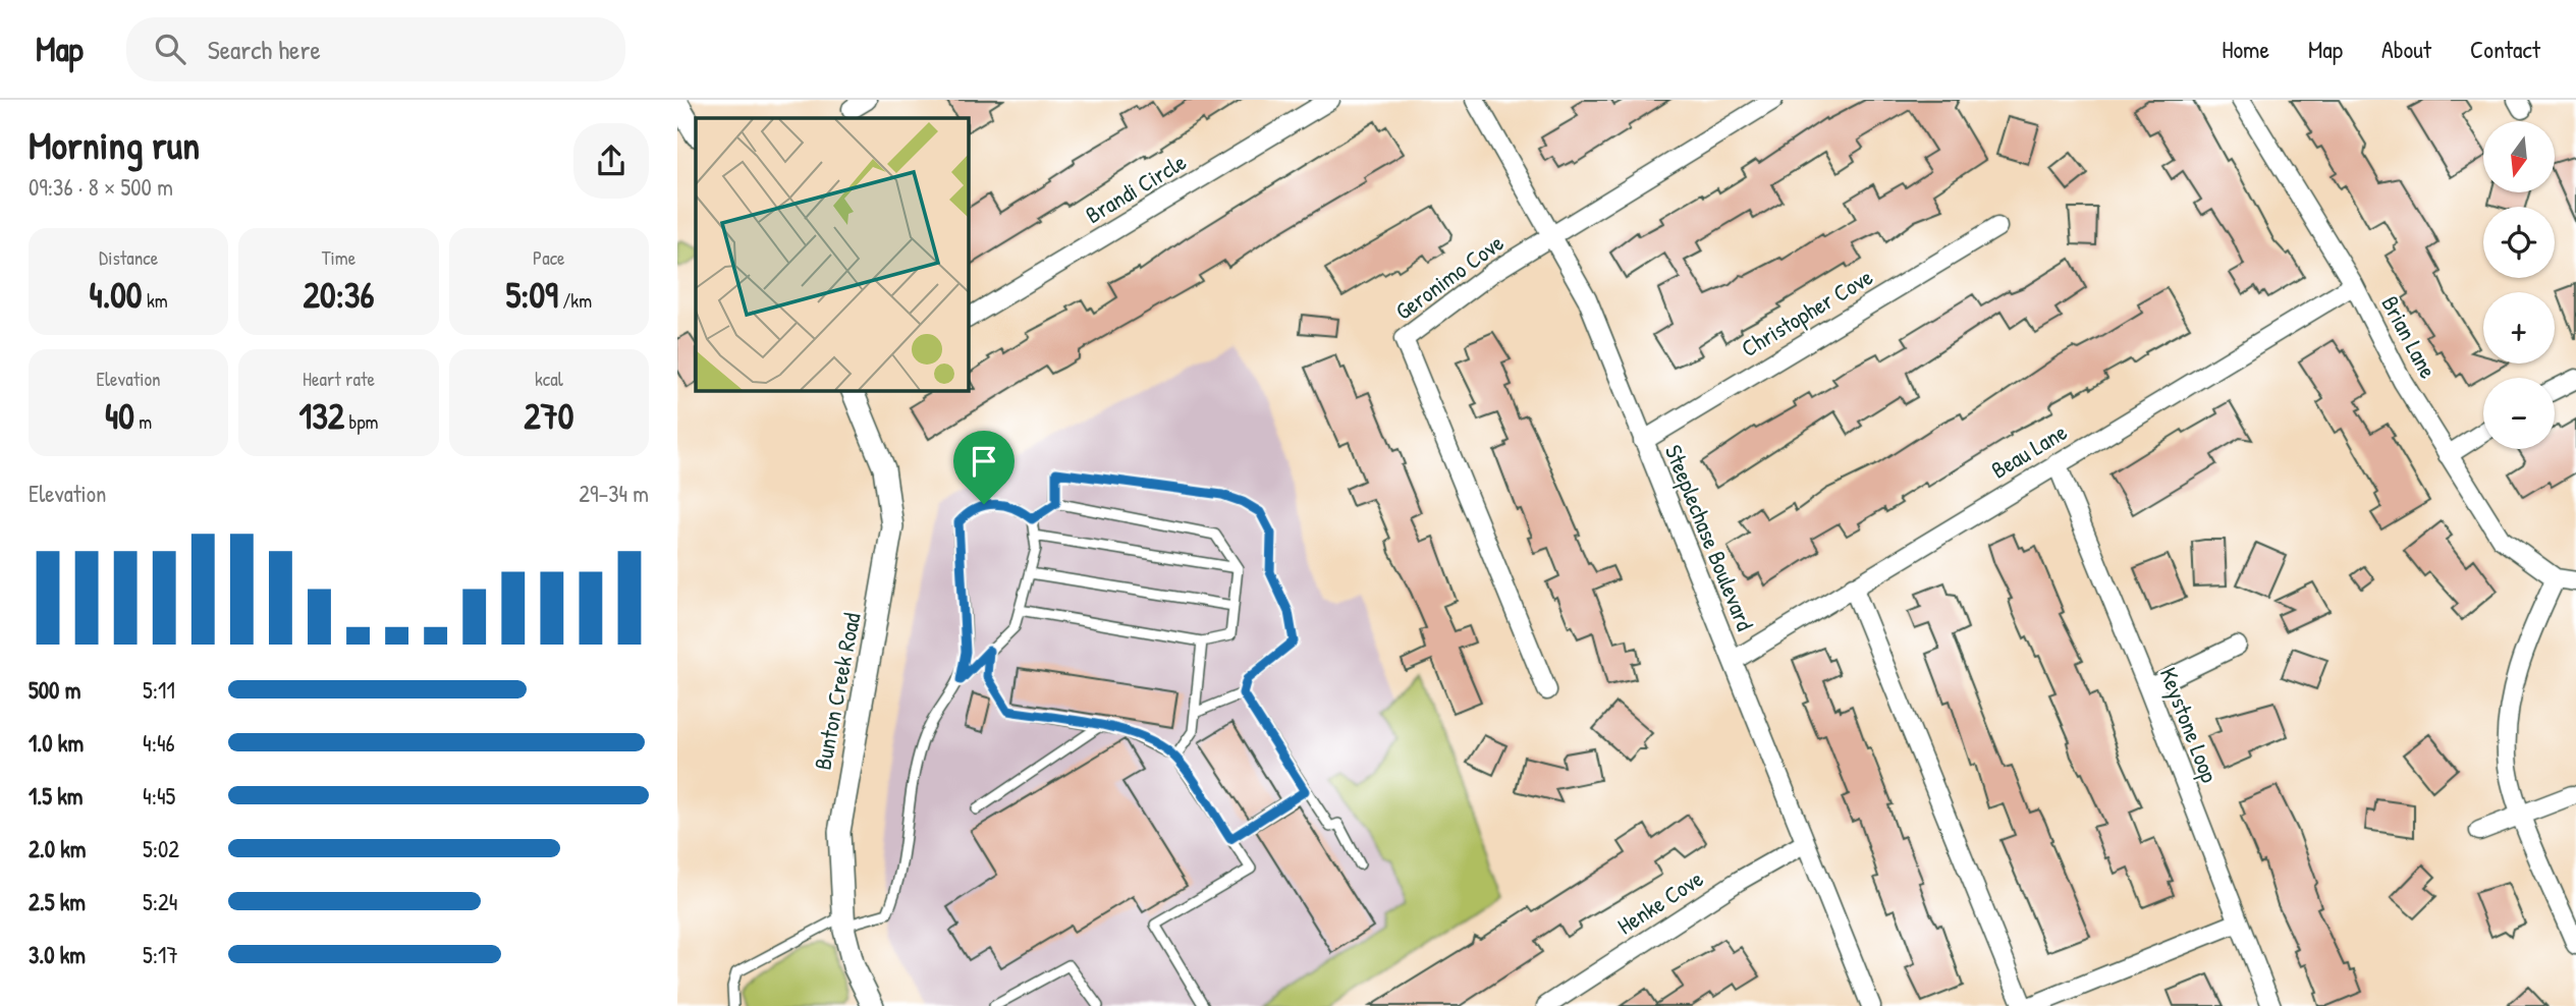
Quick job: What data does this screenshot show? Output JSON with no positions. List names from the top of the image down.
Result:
{
  "streets": {
    "street": [
      "Brandi Circle",
      "Geronimo Cove",
      "Christopher Cove",
      "Brian Lane",
      "Beau Lane",
      "Steeplechase Boulevard",
      "Bunton Creek Road",
      "Keystone Loop",
      "Henke Cove"
    ]
  },
  "crossings": [
    ["Geronimo Cove", "Steeplechase Boulevard"],
    ["Christopher Cove", "Steeplechase Boulevard"],
    ["Brian Lane", "Beau Lane"],
    ["Beau Lane", "Steeplechase Boulevard"],
    ["Beau Lane", "Keystone Loop"],
    ["Steeplechase Boulevard", "Henke Cove"]
  ],
  "north": "bottom",
  "page": {
    "header": "Map",
    "search": "Search here",
    "nav": [
      "Home",
      "Map",
      "About",
      "Contact"
    ],
    "heading": ["Morning run", "09:36 · 8 × 500 m"],
    "map_buttons": ["+", "−"],
    "stats": [
      ["Distance", "4.00 km"],
      ["Time", "20:36"],
      ["Pace", "5:09 /km"],
      ["Elevation", "40 m"],
      ["Heart rate", "132 bpm"],
      ["kcal", "270"]
    ],
    "chart": ["Elevation", "29–34 m"],
    "list": [
      {
        "name": "500 m",
        "note": "5:11"
      },
      {
        "name": "1.0 km",
        "note": "4:46"
      },
      {
        "name": "1.5 km",
        "note": "4:45"
      },
      {
        "name": "2.0 km",
        "note": "5:02"
      },
      {
        "name": "2.5 km",
        "note": "5:24"
      },
      {
        "name": "3.0 km",
        "note": "5:17"
      }
    ]
  }
}
